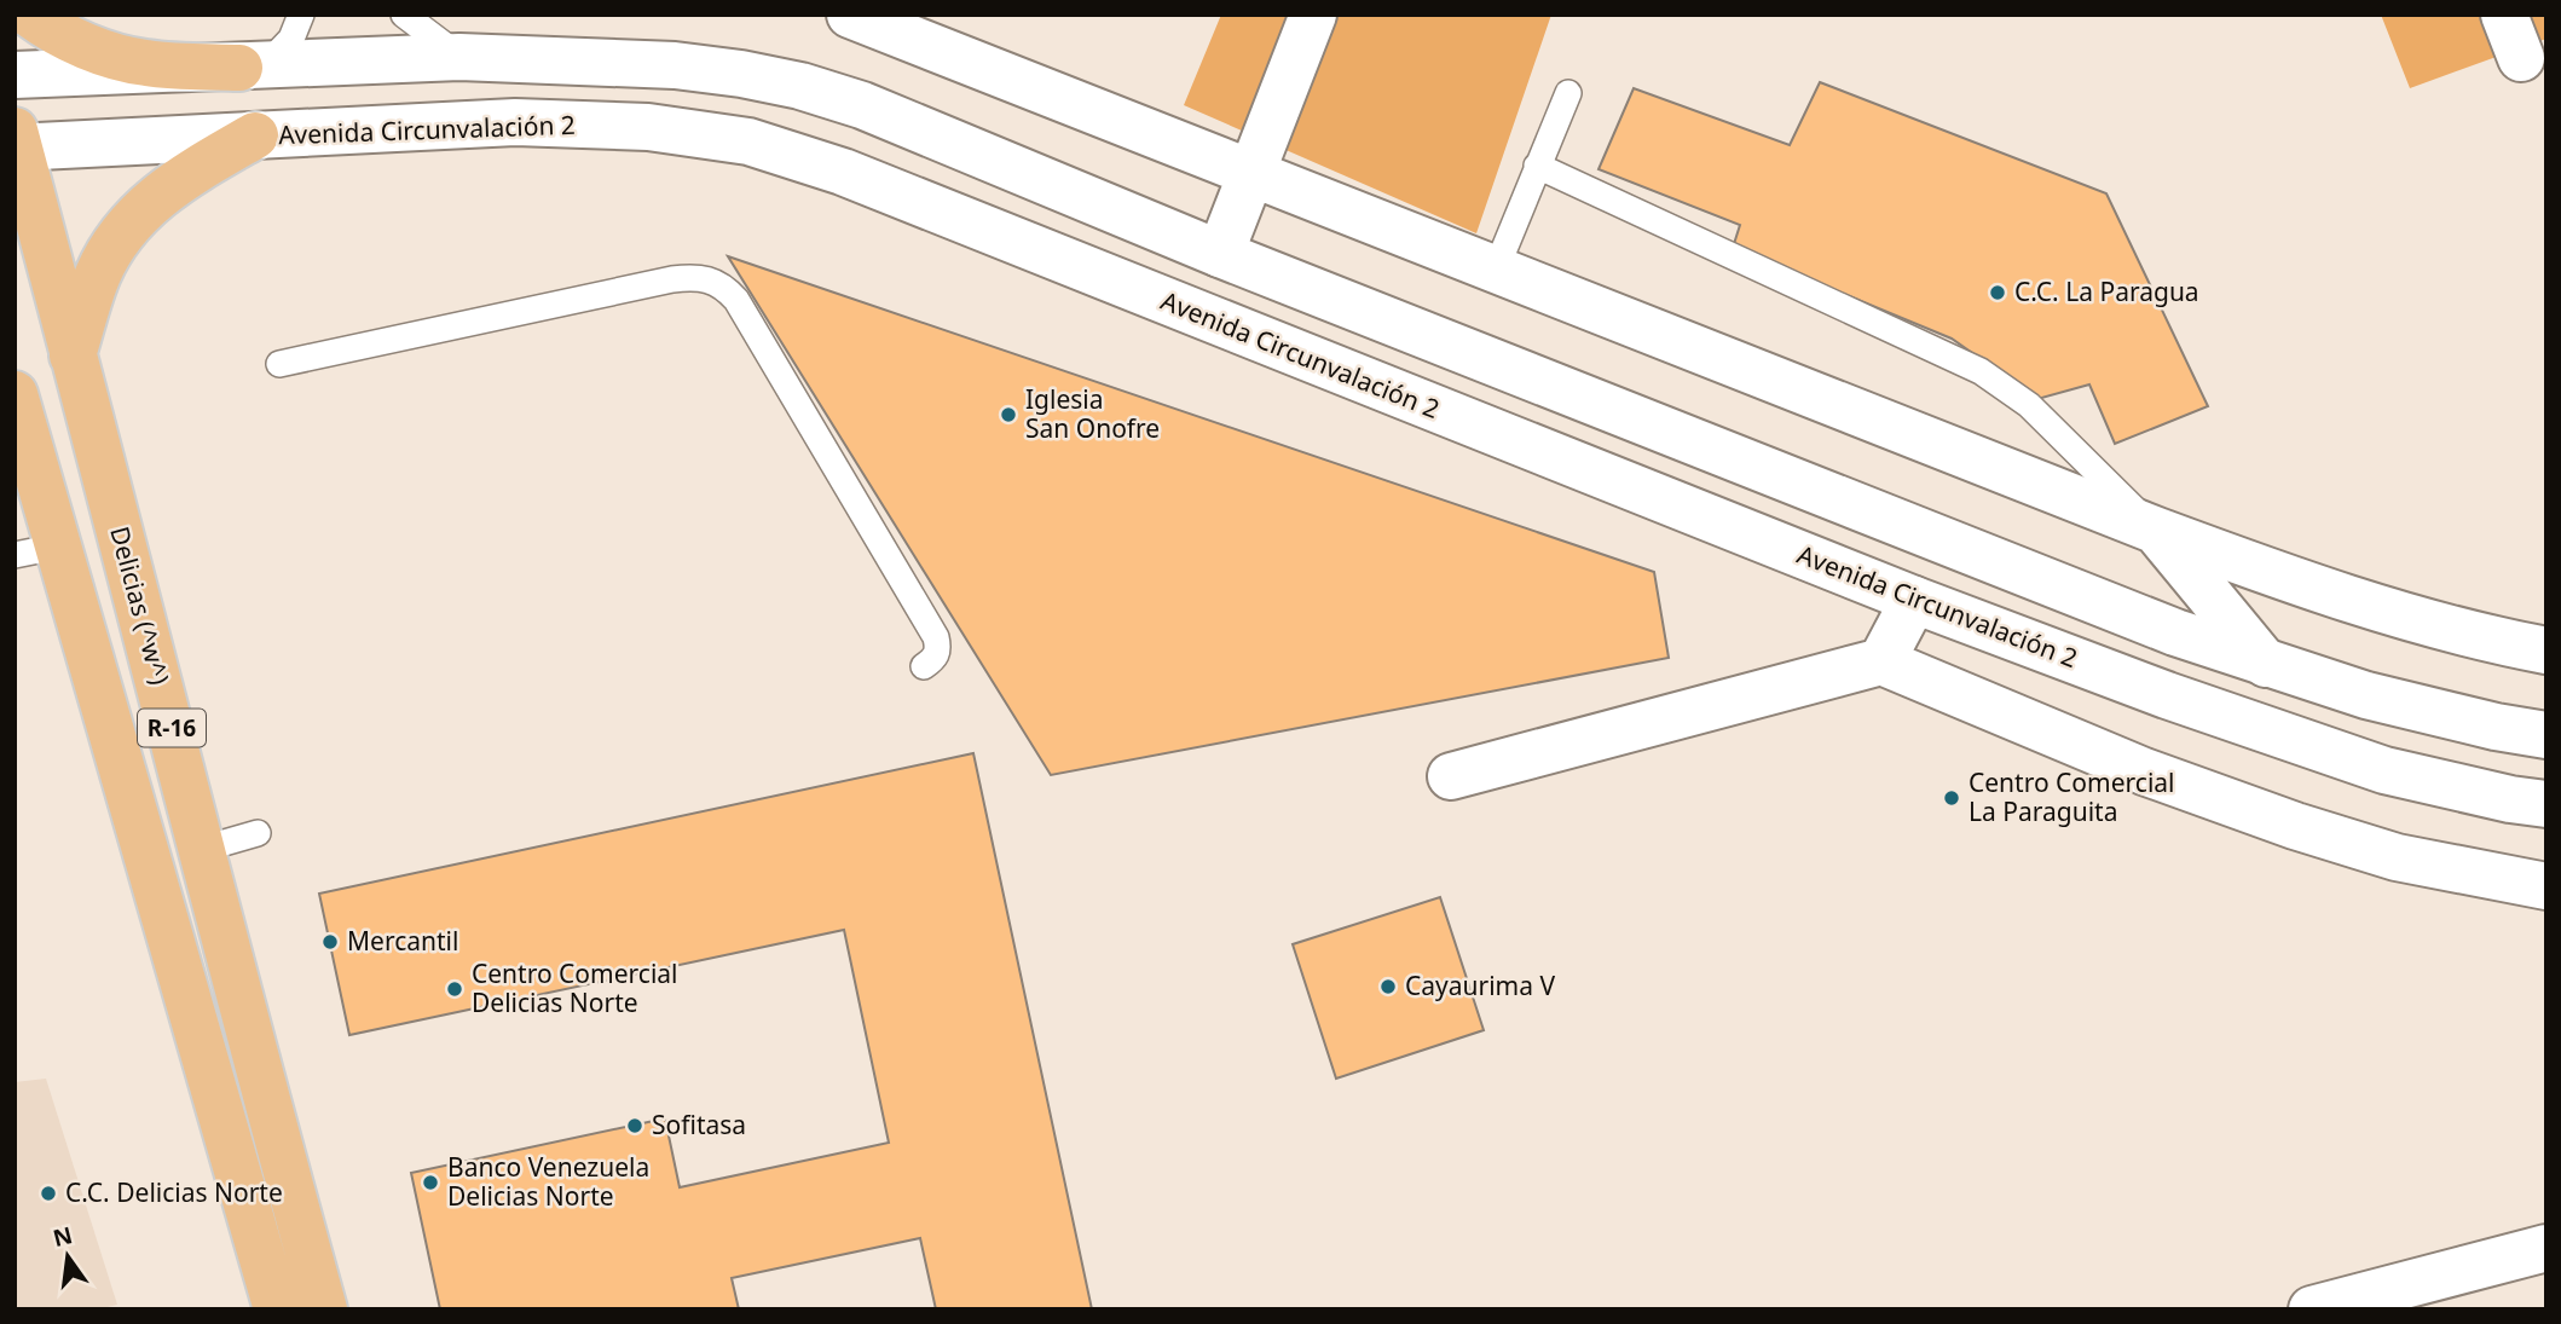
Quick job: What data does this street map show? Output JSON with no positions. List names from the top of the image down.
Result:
{
  "streets": {
    "main road": ["Avenida Circunvalación 2", "Delicias (^w^)", "R-16"]
  },
  "crossings": [
    ["Avenida Circunvalación 2", "Delicias (^w^)"]
  ],
  "places": [
    "C.C. La Paragua",
    "Iglesia San Onofre",
    "Centro Comercial La Paraguita",
    "Mercantil",
    "Cayaurima V",
    "Centro Comercial Delicias Norte",
    "Sofitasa",
    "Banco Venezuela Delicias Norte",
    "C.C. Delicias Norte"
  ],
  "north": "top"
}
